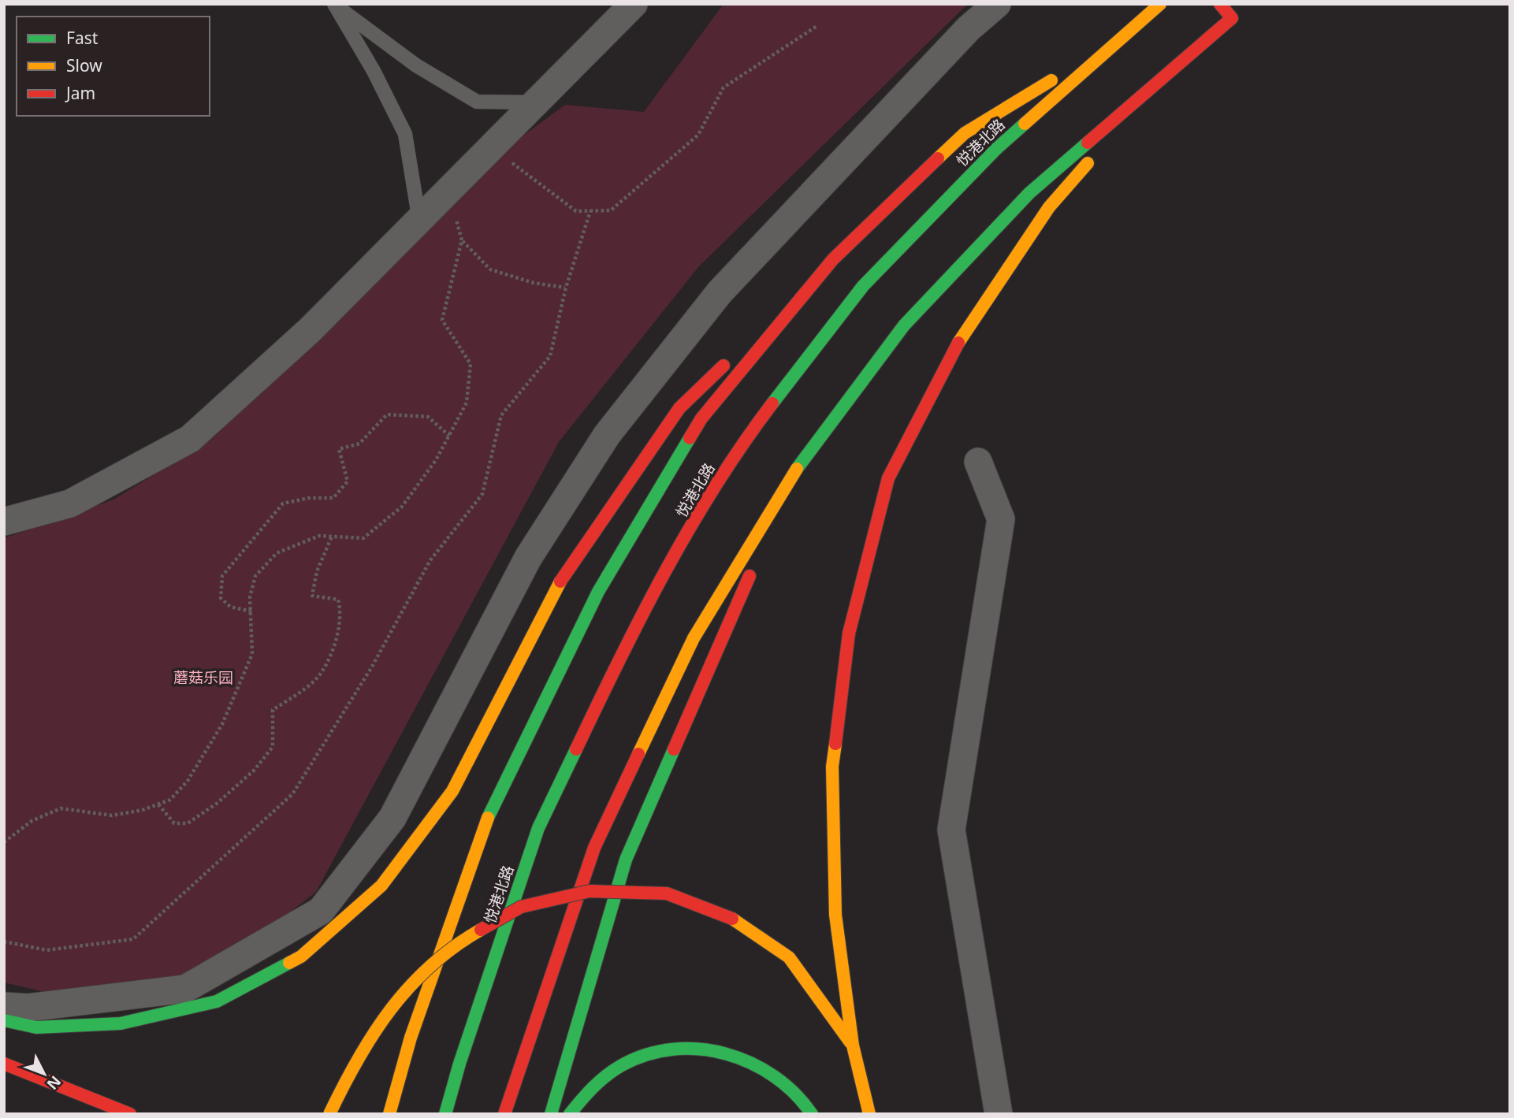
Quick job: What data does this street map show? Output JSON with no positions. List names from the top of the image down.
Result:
{
  "streets": {
    "main road": ["悦港北路"]
  },
  "parks": ["蘑菇乐园"],
  "legend": ["Fast", "Slow", "Jam"],
  "north": "bottom right"
}
